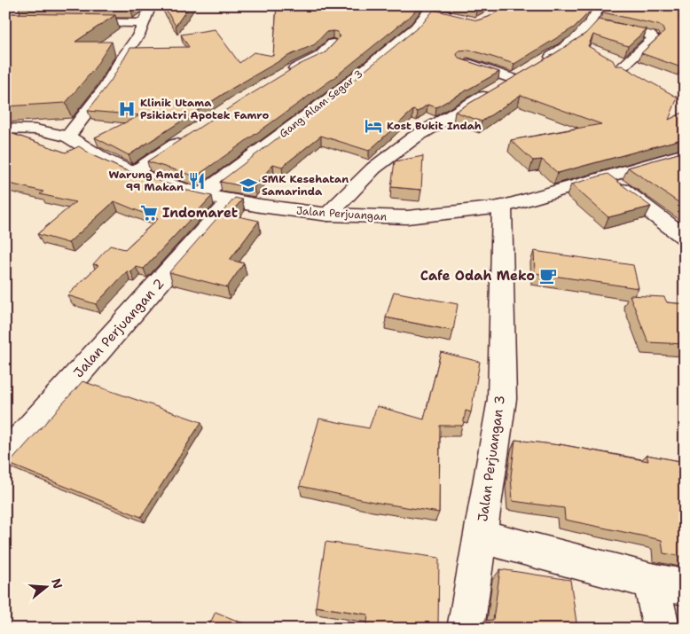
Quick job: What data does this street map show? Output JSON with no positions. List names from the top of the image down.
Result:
{
  "streets": {
    "street": [
      "Gang Alam Segar 3",
      "Jalan Perjuangan",
      "Jalan Perjuangan 2",
      "Jalan Perjuangan 3"
    ]
  },
  "crossings": [
    ["Gang Alam Segar 3", "Jalan Perjuangan"],
    ["Jalan Perjuangan", "Jalan Perjuangan 2"],
    ["Jalan Perjuangan", "Jalan Perjuangan 3"]
  ],
  "places": {
    "hospital": ["Klinik Utama Psikiatri Apotek Famro"],
    "hotel": ["Kost Bukit Indah"],
    "restaurant": ["Warung Amel 99 Makan"],
    "school or university": ["SMK Kesehatan Samarinda"],
    "supermarket": ["Indomaret"],
    "cafe": ["Cafe Odah Meko"]
  },
  "north": "right"
}
